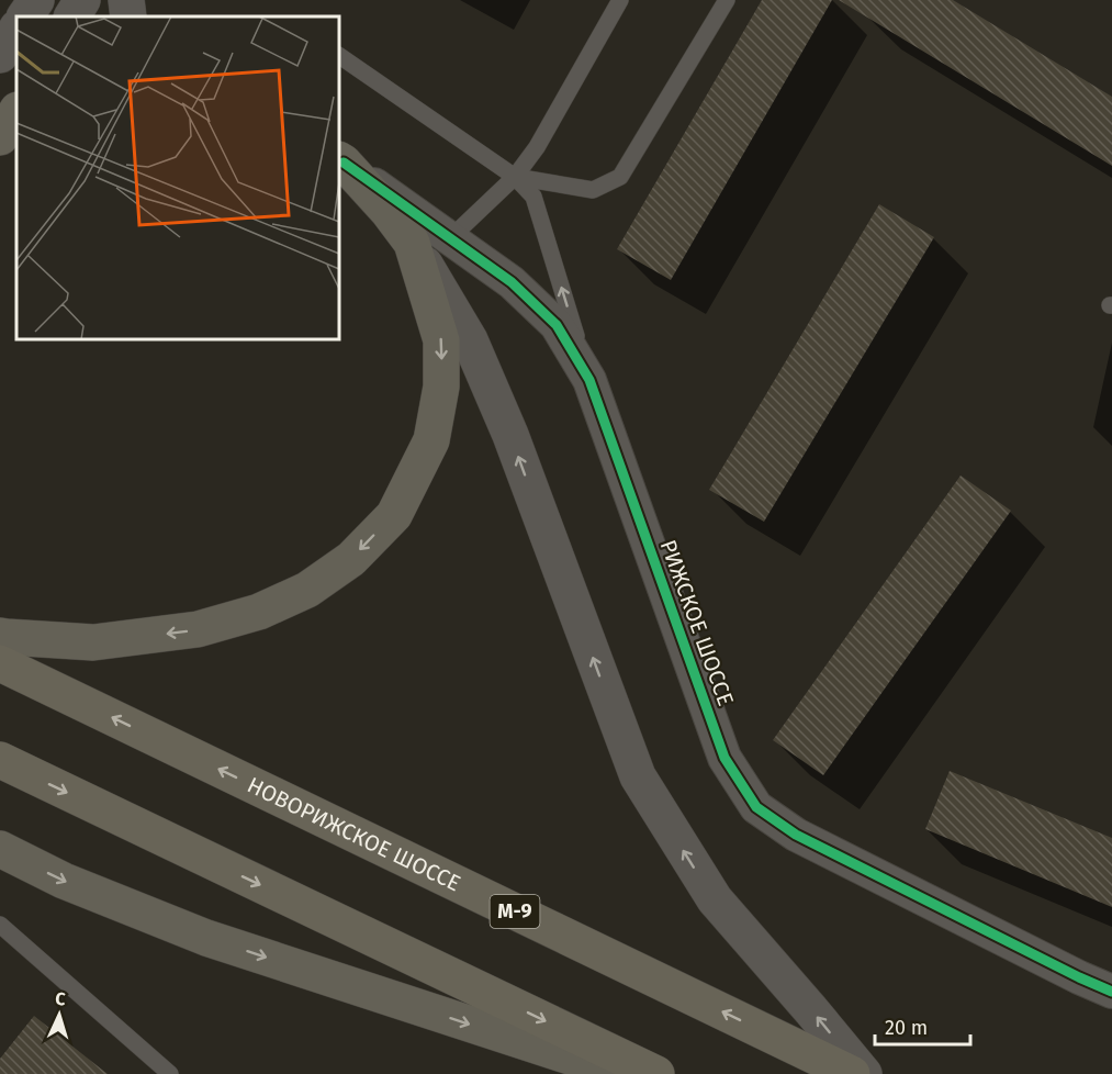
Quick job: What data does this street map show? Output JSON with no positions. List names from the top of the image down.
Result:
{
  "streets": {
    "highway": ["НОВОРИЖСКОЕ ШОССЕ", "М-9"],
    "street": ["РИЖСКОЕ ШОССЕ"]
  },
  "scale_bar": "20 m",
  "north": "top"
}
